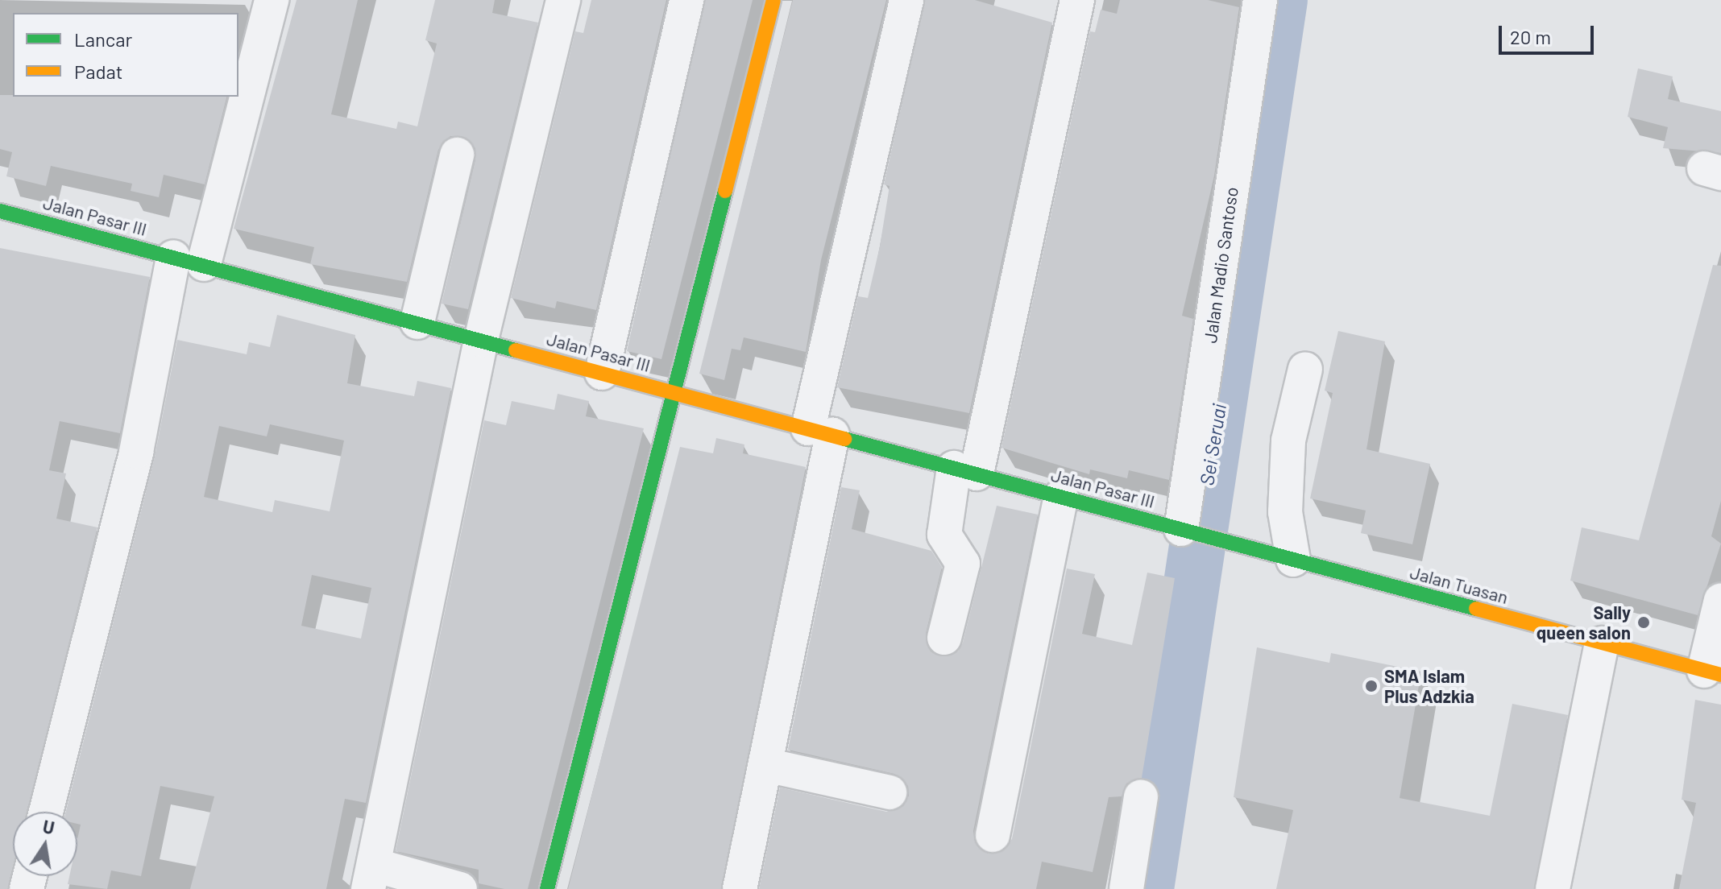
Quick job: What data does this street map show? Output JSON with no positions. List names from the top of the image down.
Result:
{
  "streets": {
    "street": ["Jalan Pasar III", "Jalan Madio Santoso", "Jalan Tuasan"]
  },
  "crossings": [
    ["Jalan Pasar III", "Jalan Madio Santoso"],
    ["Jalan Pasar III", "Jalan Tuasan"],
    ["Jalan Madio Santoso", "Jalan Tuasan"]
  ],
  "water": ["Sei Seruai"],
  "places": ["Sally queen salon", "SMA Islam Plus Adzkia"],
  "legend": ["Lancar", "Padat"],
  "scale_bar": "20 m",
  "north": "top"
}
